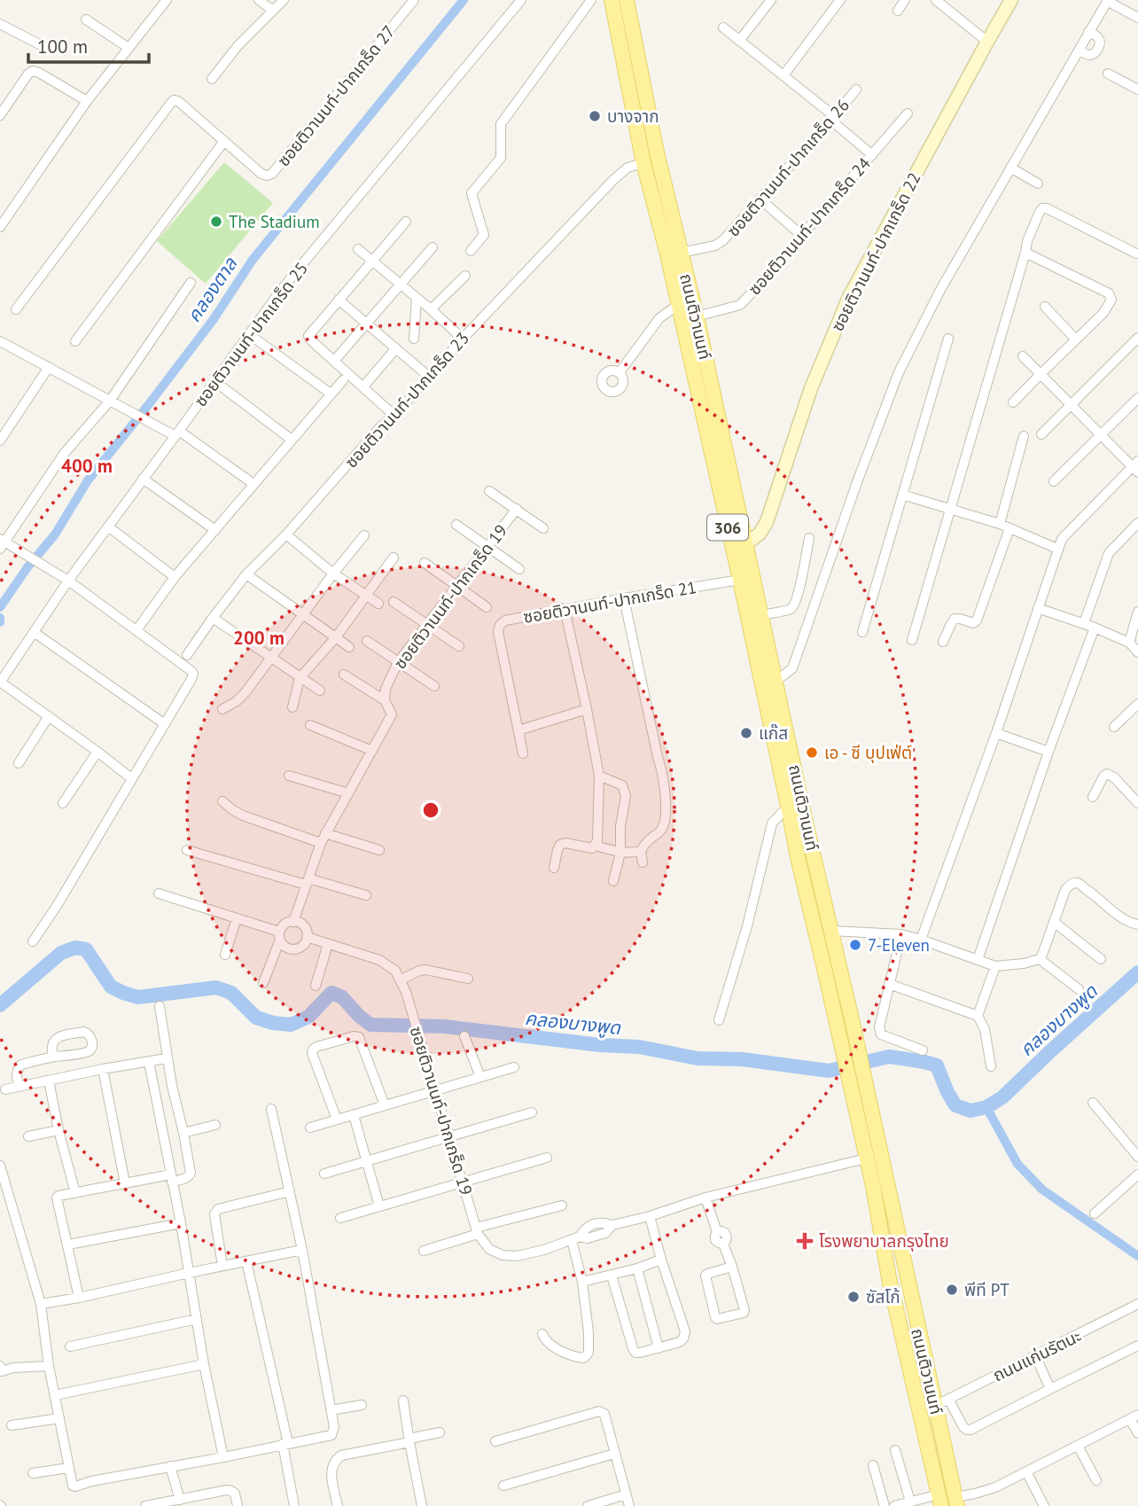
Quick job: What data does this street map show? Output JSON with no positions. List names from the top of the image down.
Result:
{
  "streets": {
    "main road": ["ถนนติวานนท์", "306"],
    "street": [
      "ซอยติวานนท์-ปากเกร็ด 27",
      "ซอยติวานนท์-ปากเกร็ด 26",
      "ซอยติวานนท์-ปากเกร็ด 24",
      "ซอยติวานนท์-ปากเกร็ด 22",
      "ซอยติวานนท์-ปากเกร็ด 25",
      "ซอยติวานนท์-ปากเกร็ด 23",
      "ซอยติวานนท์-ปากเกร็ด 19",
      "ซอยติวานนท์-ปากเกร็ด 21",
      "ถนนแก่นรัตนะ"
    ]
  },
  "crossings": [
    ["ซอยติวานนท์-ปากเกร็ด 26", "ถนนติวานนท์"],
    ["ซอยติวานนท์-ปากเกร็ด 24", "ถนนติวานนท์"],
    ["ซอยติวานนท์-ปากเกร็ด 22", "ถนนติวานนท์"],
    ["ถนนติวานนท์", "ซอยติวานนท์-ปากเกร็ด 23"],
    ["ถนนติวานนท์", "ซอยติวานนท์-ปากเกร็ด 21"],
    ["ถนนติวานนท์", "ถนนแก่นรัตนะ"]
  ],
  "water": ["คลองตาล", "คลองบางพูด"],
  "places": {
    "other": [
      "บางจาก",
      "The Stadium",
      "แก๊ส",
      "เอ - ซี บุปเฟ่ต์",
      "7-Eleven",
      "พีที PT",
      "ซัสโก้"
    ],
    "health": ["โรงพยาบาลกรุงไทย"]
  },
  "scale_bar": "100 m",
  "rings": ["400 m", "200 m"]
}
